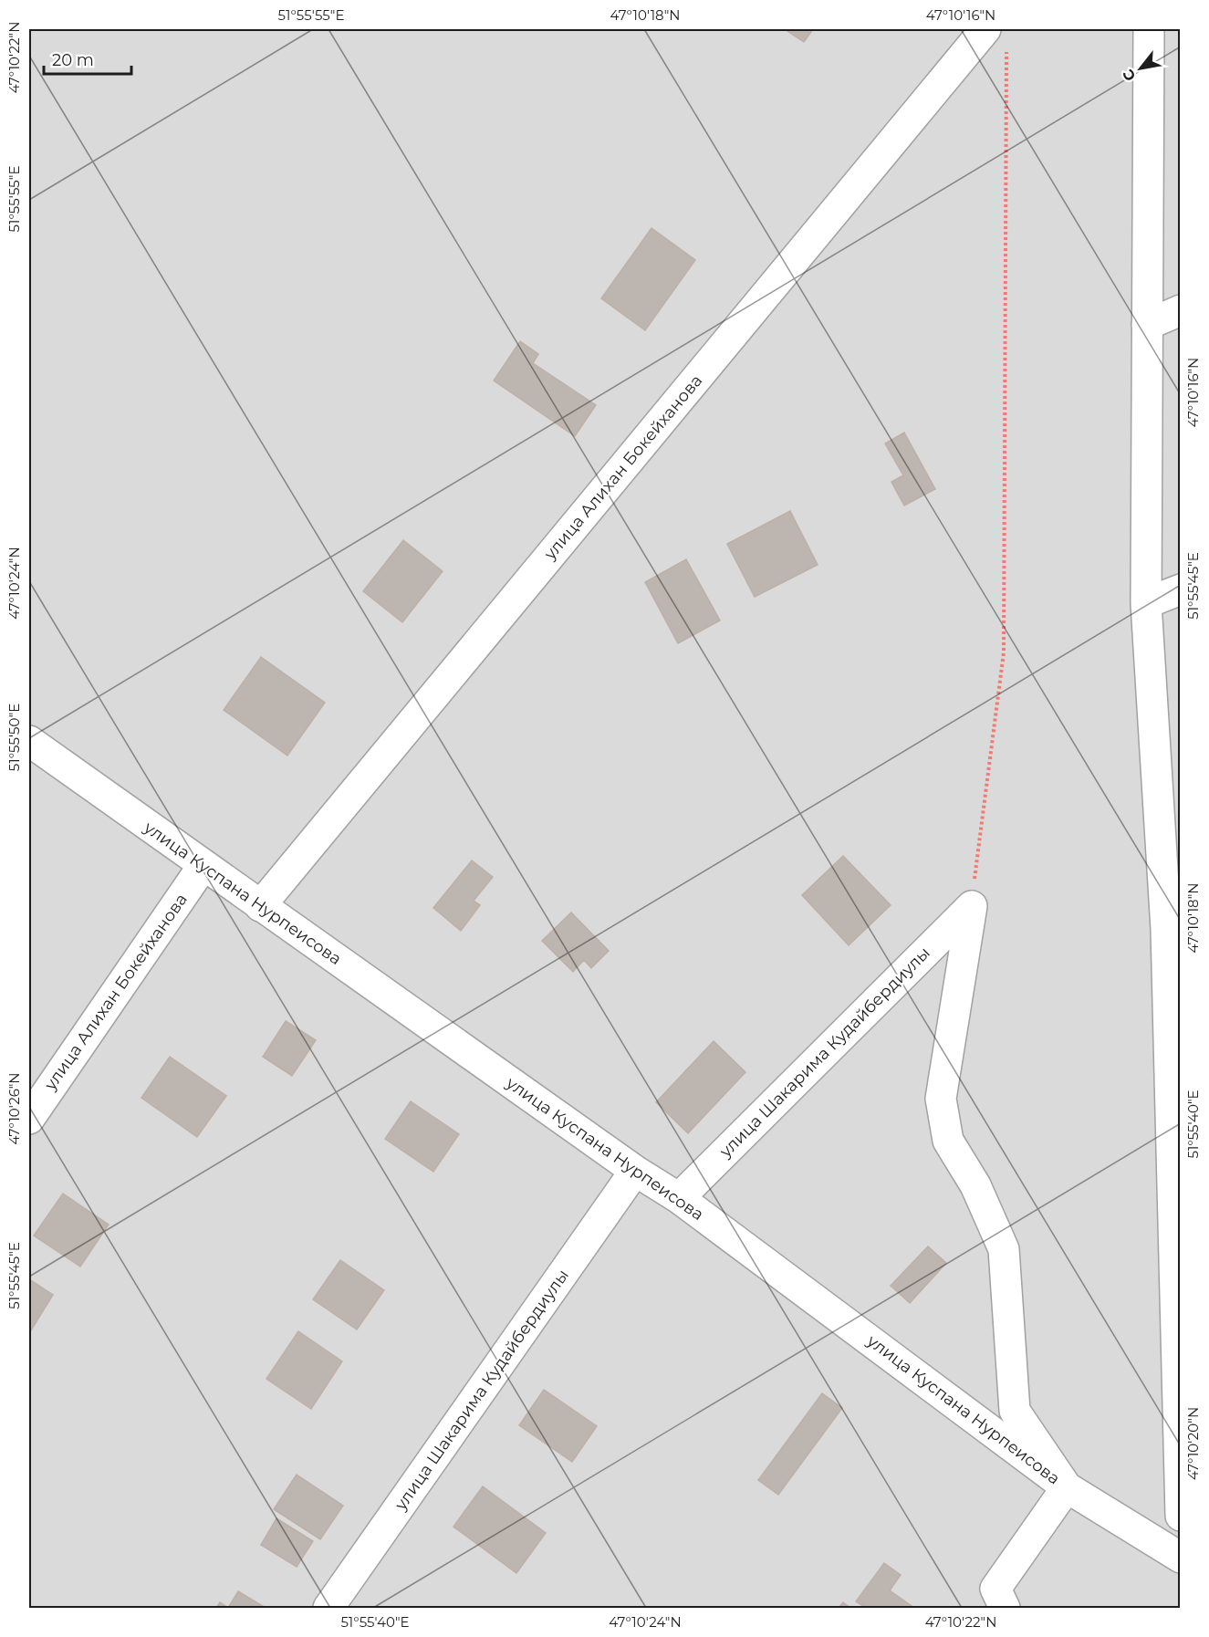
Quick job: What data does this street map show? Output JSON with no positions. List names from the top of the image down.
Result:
{
  "streets": {
    "street": ["улица Алихан Бокейханова", "улица Куспана Нурпеисова", "улица Шакарима Кудайбердиулы"]
  },
  "crossings": [
    ["улица Алихан Бокейханова", "улица Куспана Нурпеисова"],
    ["улица Куспана Нурпеисова", "улица Шакарима Кудайбердиулы"]
  ],
  "scale_bar": "20 m",
  "north": "bottom left",
  "coordinates": [
    "51°55'55\"E",
    "47°10'18\"N",
    "47°10'16\"N",
    "47°10'22\"N",
    "47°10'24\"N",
    "51°55'45\"E",
    "51°55'50\"E",
    "47°10'26\"N",
    "51°55'40\"E",
    "47°10'20\"N"
  ]
}
